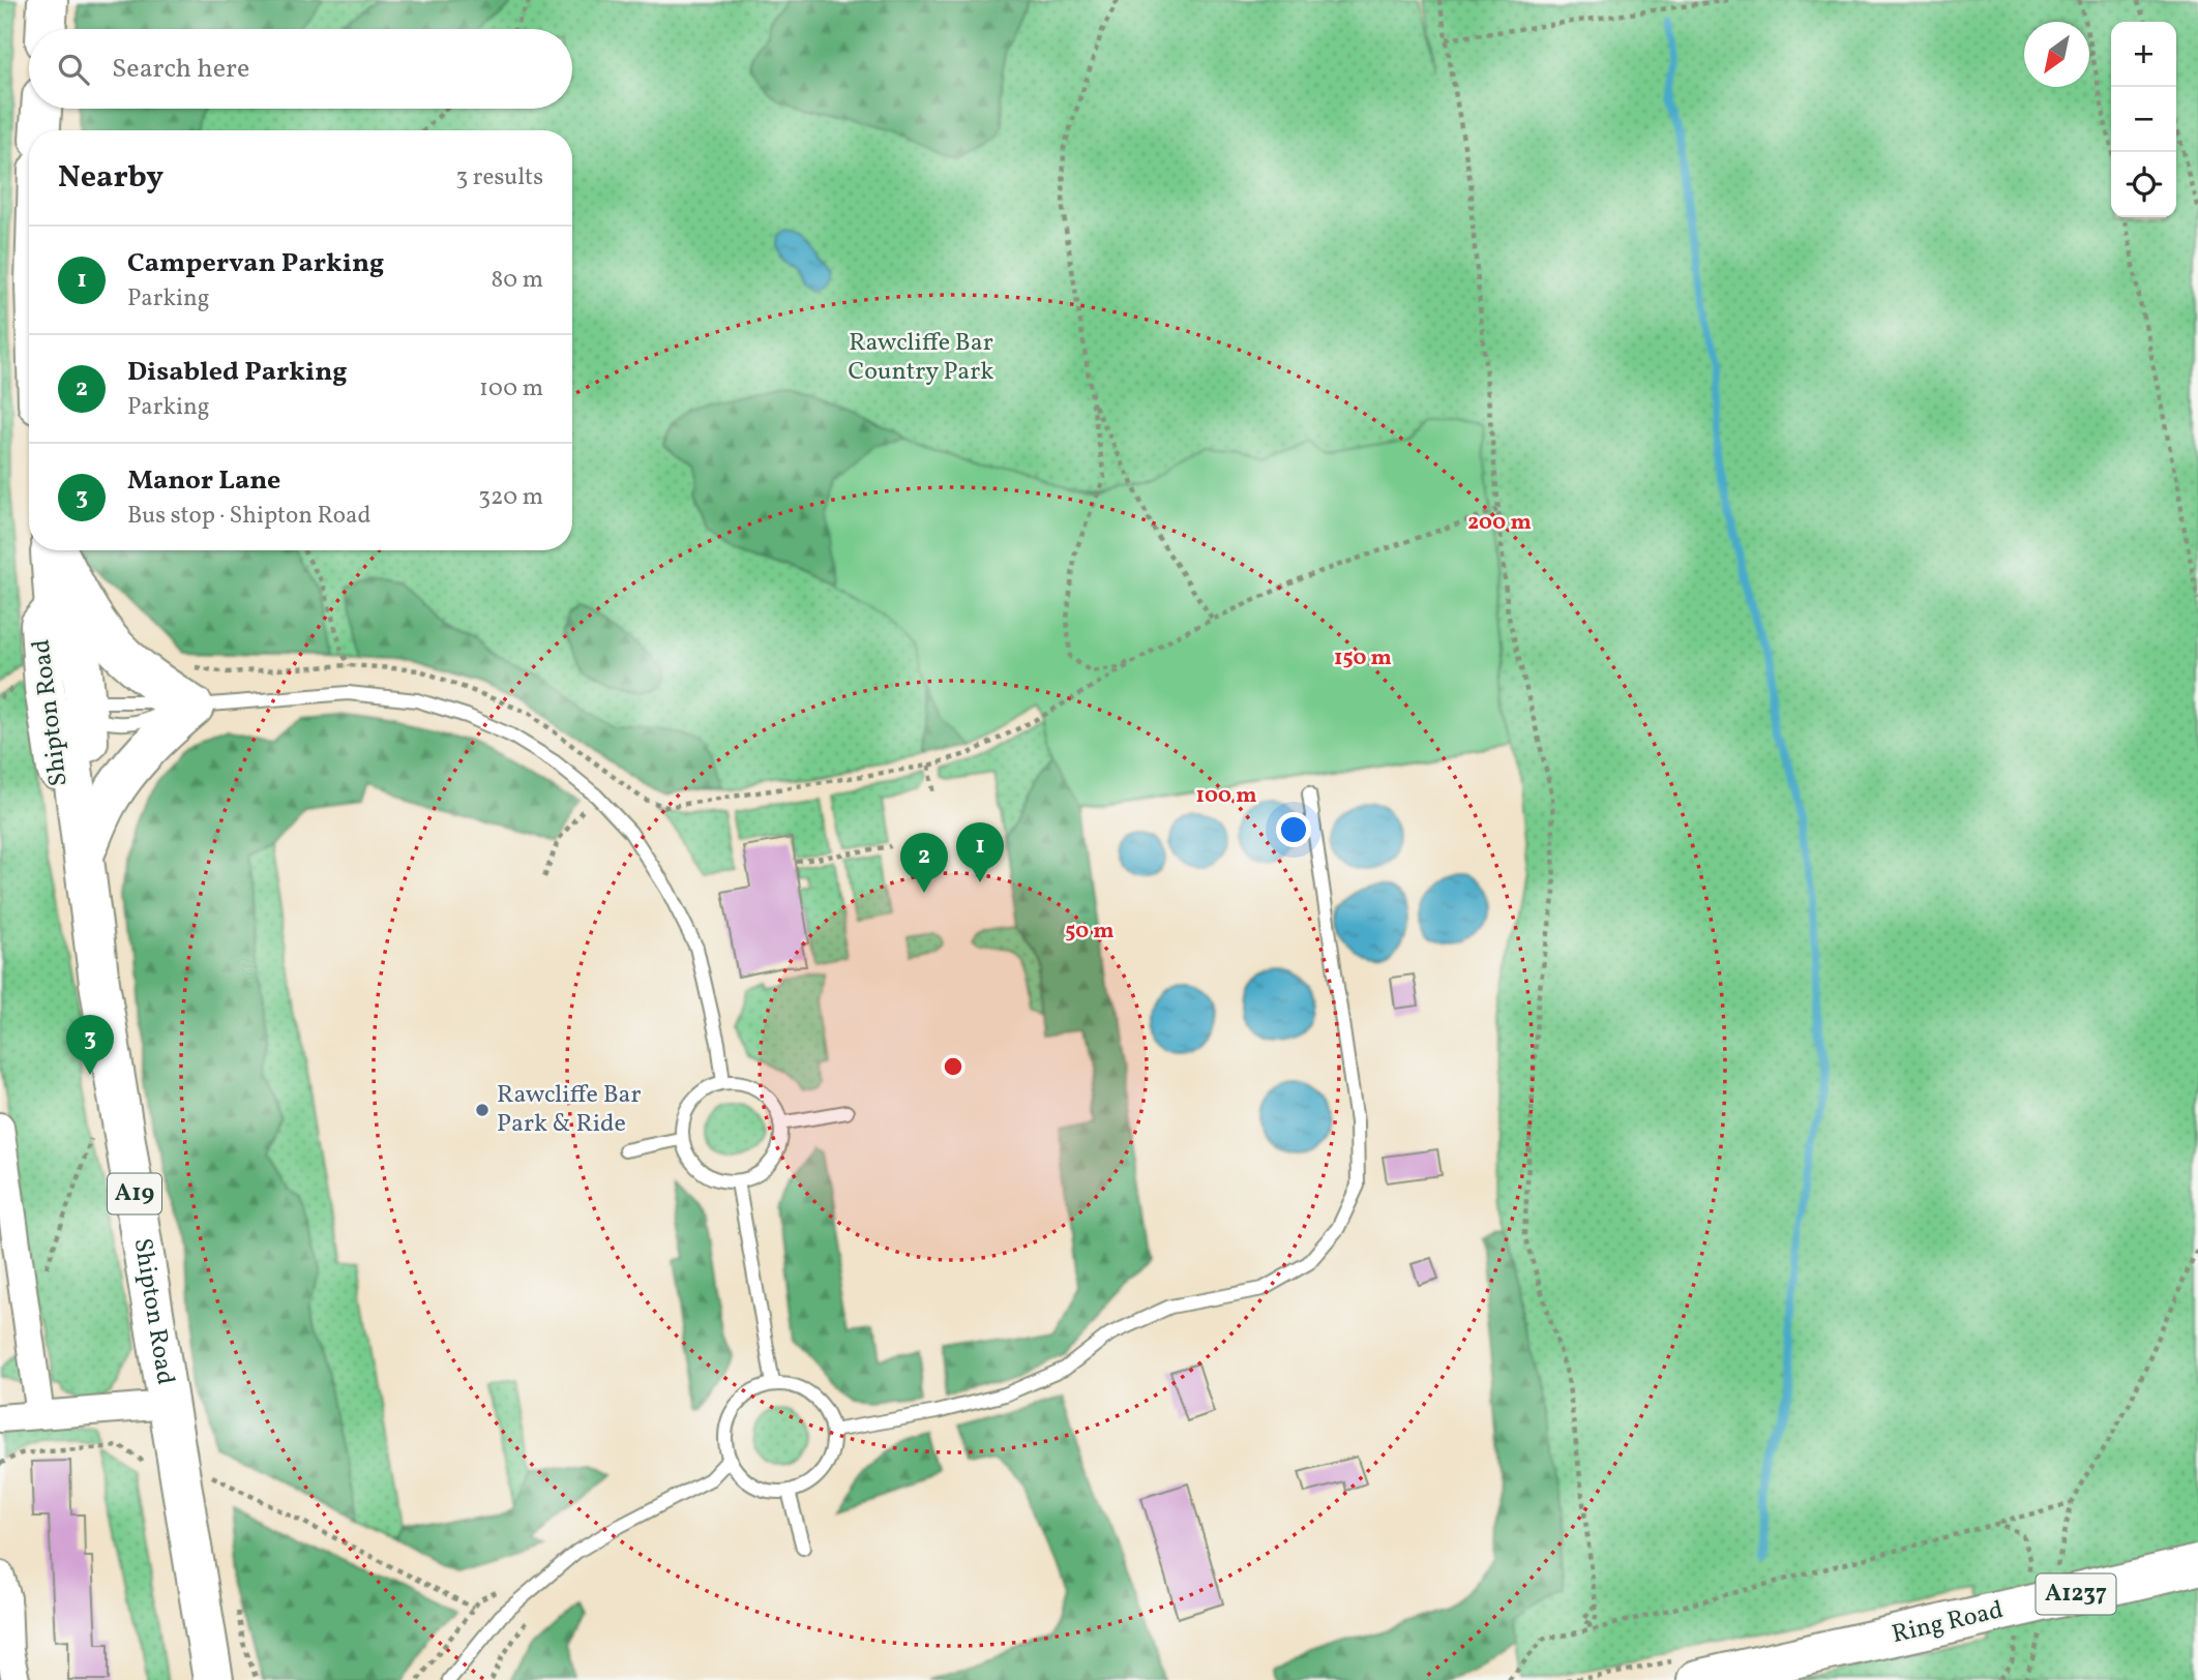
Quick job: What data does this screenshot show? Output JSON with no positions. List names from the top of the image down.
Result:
{
  "streets": {
    "main road": [
      "Shipton Road",
      "A19",
      "A1237",
      "Ring Road"
    ]
  },
  "parks": ["Rawcliffe Bar Country Park"],
  "places": ["Rawcliffe Bar Park & Ride"],
  "north": "bottom left",
  "page": {
    "map_buttons": ["+", "−"],
    "search": "Search here",
    "heading": ["Nearby", "3 results"],
    "list": [
      {
        "mark": "1",
        "name": "Campervan Parking",
        "note": "Parking",
        "value": "80 m"
      },
      {
        "mark": "2",
        "name": "Disabled Parking",
        "note": "Parking",
        "value": "100 m"
      },
      {
        "mark": "3",
        "name": "Manor Lane",
        "note": "Bus stop · Shipton Road",
        "value": "320 m"
      }
    ],
    "pins": ["1", "2", "3"]
  },
  "rings": [
    "200 m",
    "150 m",
    "100 m",
    "50 m"
  ]
}
